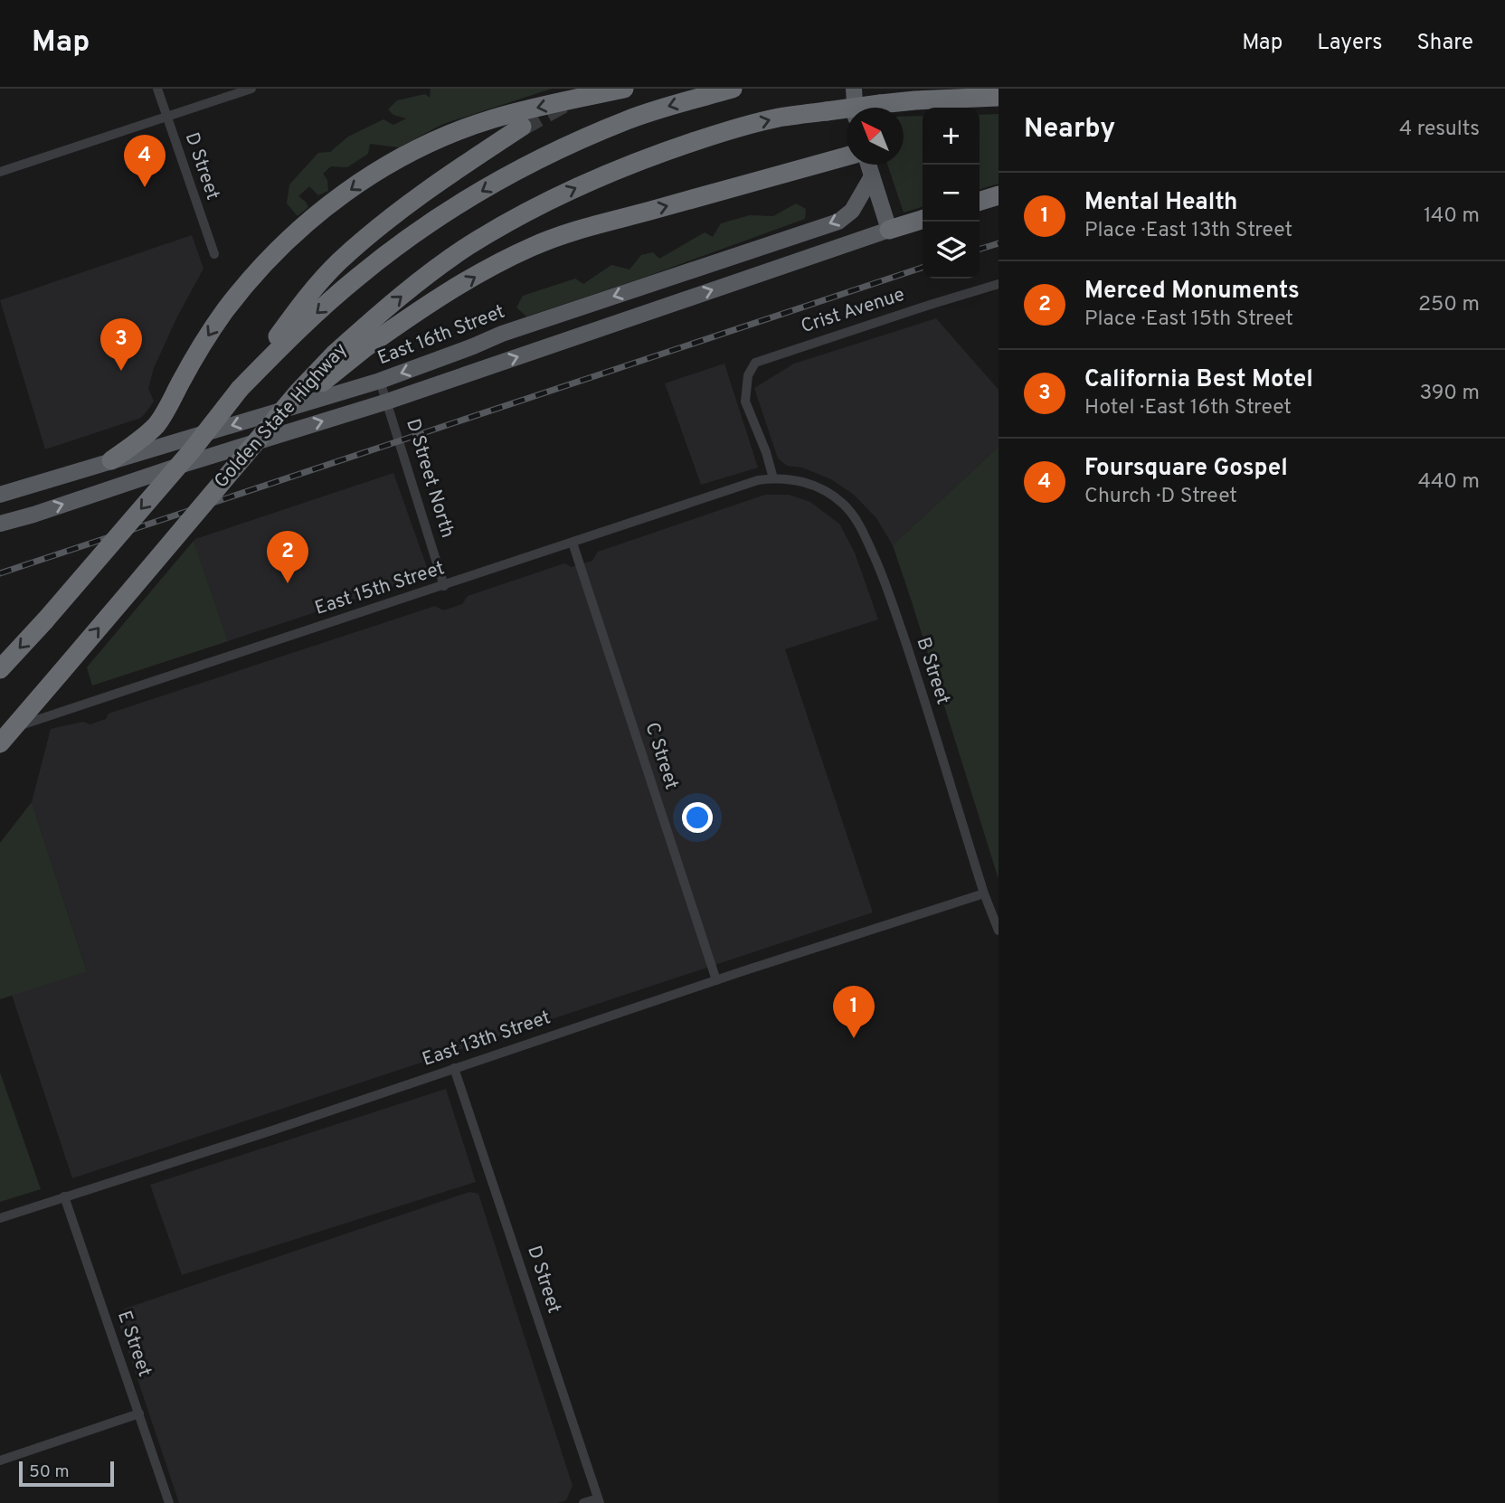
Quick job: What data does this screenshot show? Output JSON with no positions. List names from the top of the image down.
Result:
{
  "streets": {
    "highway": ["Golden State Highway"],
    "main road": ["East 16th Street"],
    "street": [
      "D Street",
      "Crist Avenue",
      "D Street North",
      "East 15th Street",
      "B Street",
      "C Street",
      "East 13th Street",
      "E Street"
    ]
  },
  "crossings": [
    ["D Street", "East 13th Street"],
    ["Crist Avenue", "East 15th Street"],
    ["Crist Avenue", "B Street"],
    ["East 16th Street", "D Street North"],
    ["D Street North", "East 15th Street"],
    ["East 15th Street", "B Street"],
    ["East 15th Street", "C Street"],
    ["B Street", "East 13th Street"],
    ["C Street", "East 13th Street"],
    ["East 13th Street", "E Street"]
  ],
  "scale_bar": "50 m",
  "north": "top left",
  "page": {
    "header": "Map",
    "nav": ["Map", "Layers", "Share"],
    "heading": ["Nearby", "4 results"],
    "map_buttons": ["+", "−"],
    "pins": [
      "4",
      "3",
      "2",
      "1"
    ],
    "list": [
      {
        "mark": "1",
        "name": "Mental Health",
        "note": "Place · East 13th Street",
        "value": "140 m"
      },
      {
        "mark": "2",
        "name": "Merced Monuments",
        "note": "Place · East 15th Street",
        "value": "250 m"
      },
      {
        "mark": "3",
        "name": "California Best Motel",
        "note": "Hotel · East 16th Street",
        "value": "390 m"
      },
      {
        "mark": "4",
        "name": "Foursquare Gospel",
        "note": "Church · D Street",
        "value": "440 m"
      }
    ],
    "scale": "50 m"
  }
}
